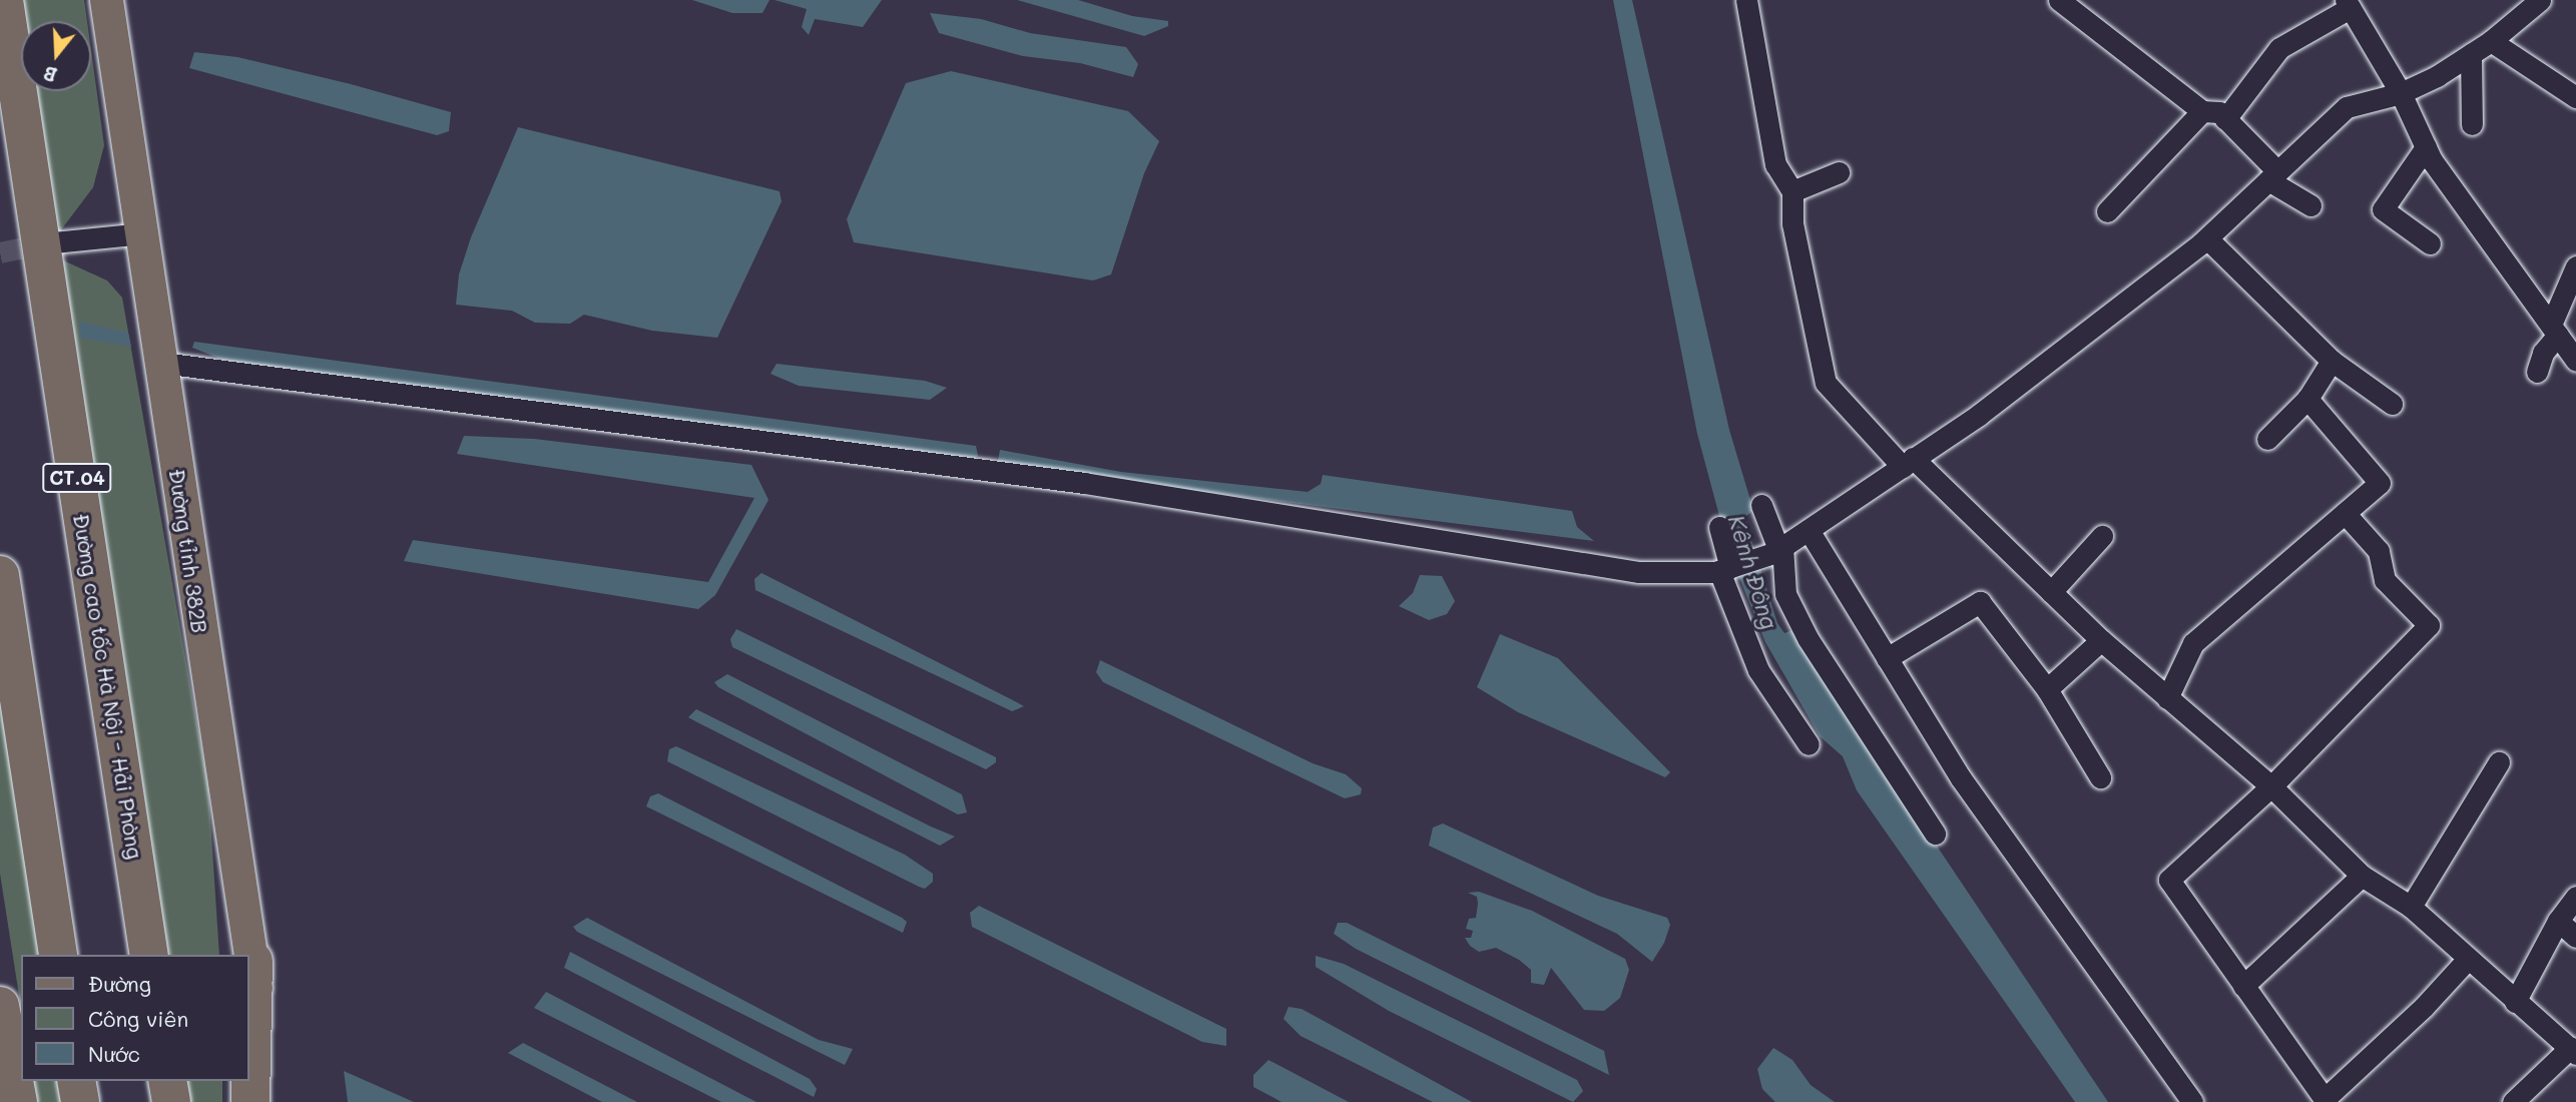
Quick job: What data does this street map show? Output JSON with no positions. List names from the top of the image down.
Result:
{
  "streets": {
    "highway": ["CT.04", "Đường cao tốc Hà Nội - Hải Phòng"],
    "main road": ["Đường tỉnh 382B"]
  },
  "water": ["Kênh Đông"],
  "legend": ["Đường", "Công viên", "Nước"],
  "north": "bottom"
}
